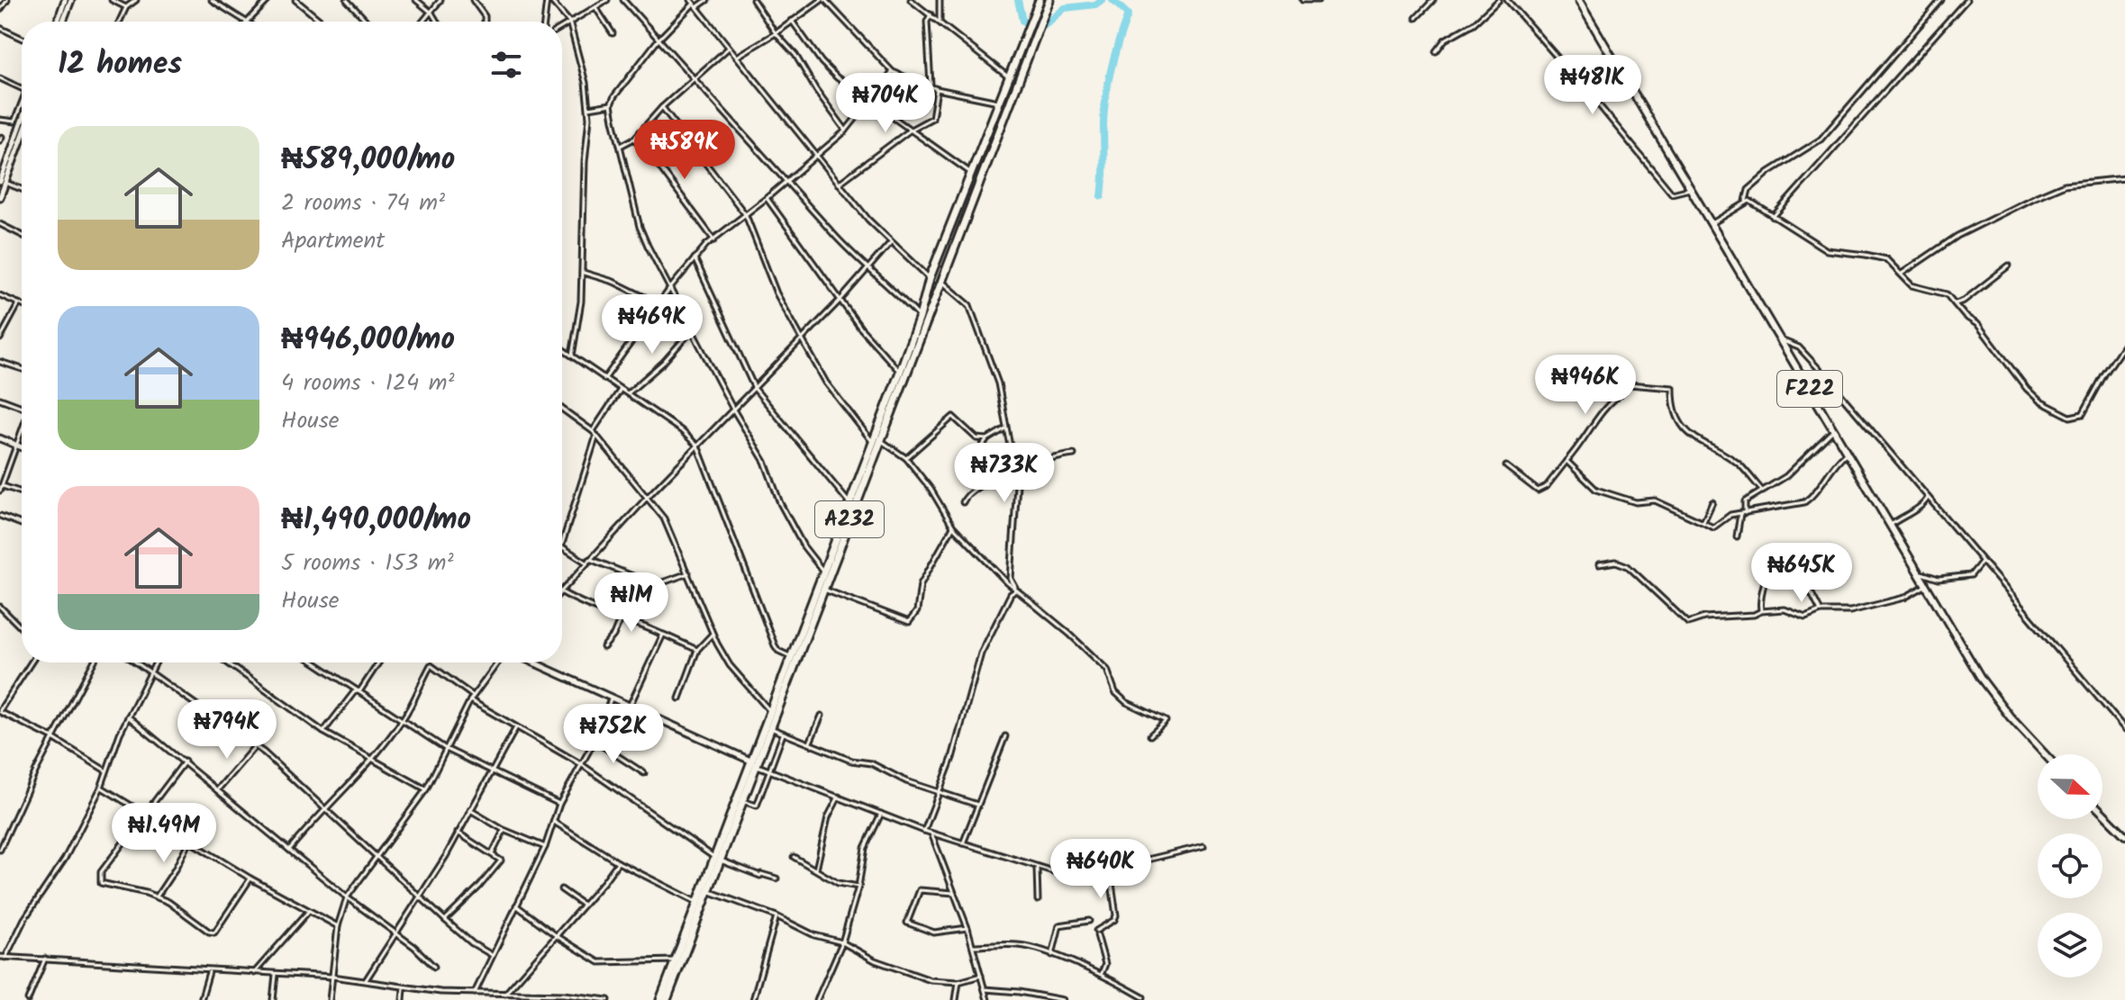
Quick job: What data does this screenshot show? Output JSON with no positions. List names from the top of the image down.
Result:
{
  "streets": {
    "highway": ["A232"],
    "main road": ["F222"]
  },
  "north": "right",
  "page": {
    "heading": "12 homes",
    "price": [
      "₦481K",
      "₦704K",
      "₦589K",
      "₦469K",
      "₦946K",
      "₦733K",
      "₦645K",
      "₦1M",
      "₦794K",
      "₦752K",
      "₦1.49M",
      "₦640K"
    ],
    "list": [
      {
        "name": "₦589,000/mo",
        "note": "2 rooms · 74 m² · Apartment"
      },
      {
        "name": "₦946,000/mo",
        "note": "4 rooms · 124 m² · House"
      },
      {
        "name": "₦1,490,000/mo",
        "note": "5 rooms · 153 m² · House"
      }
    ]
  }
}
